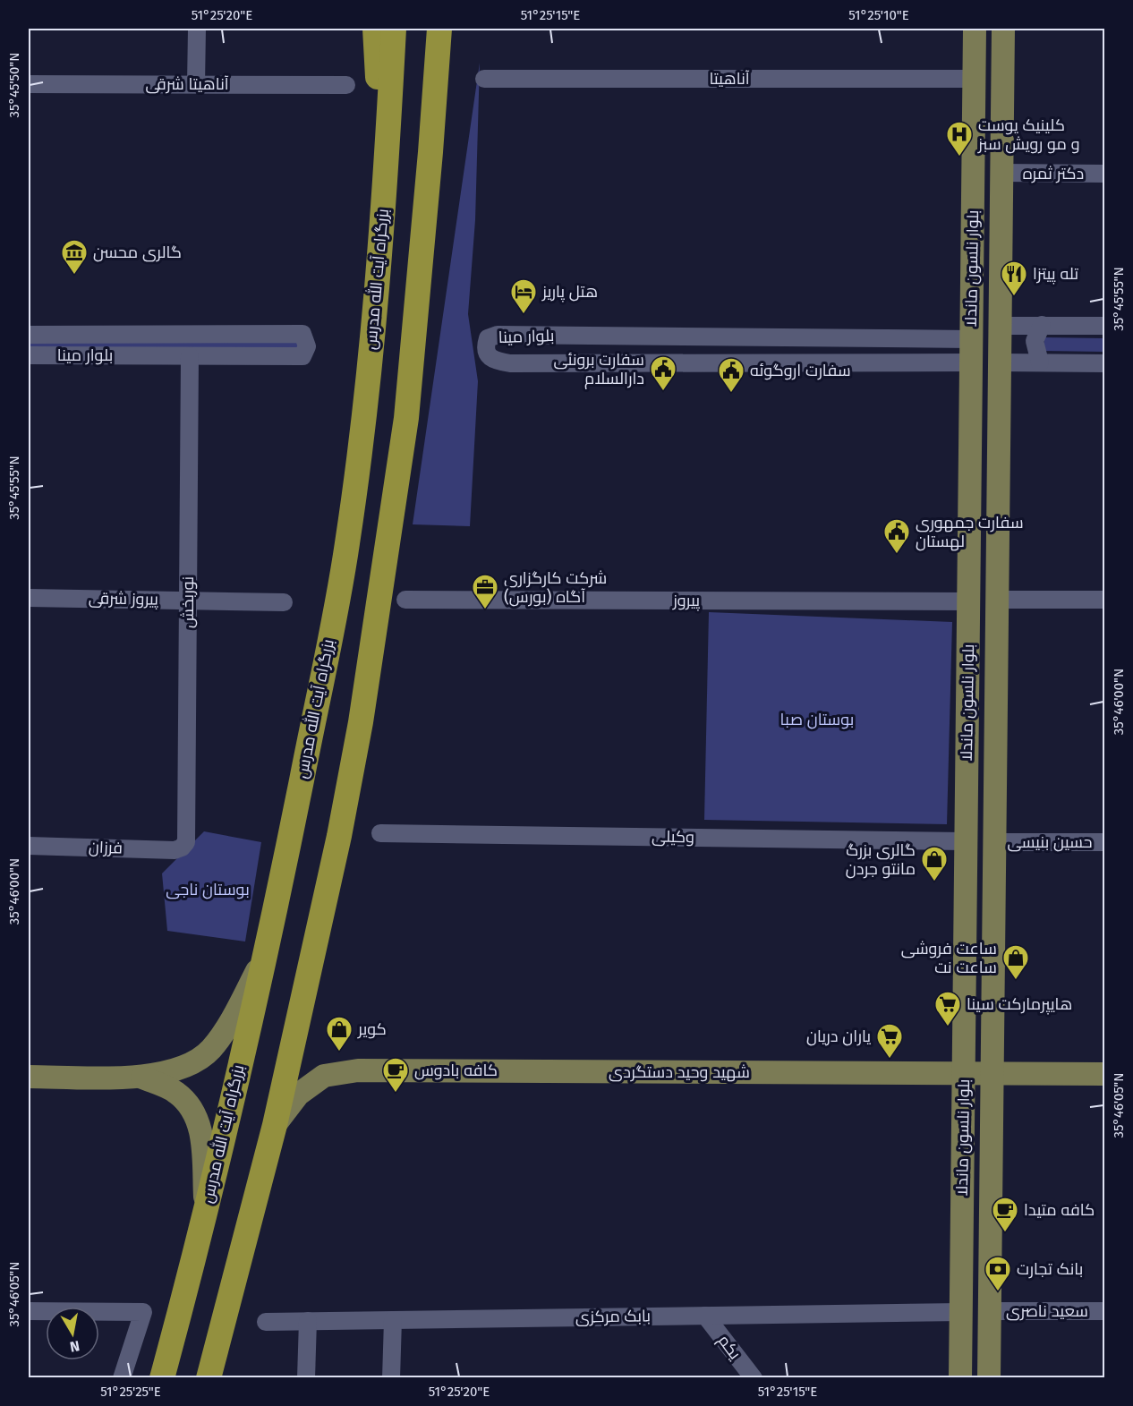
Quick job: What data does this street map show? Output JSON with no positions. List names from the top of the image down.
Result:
{
  "streets": {
    "highway": ["بزرگراه آیت الله مدرس"],
    "main road": ["بلوار نلسون ماندلا", "شهید وحید دستگردی"],
    "street": [
      "آناهیتا",
      "آناهیتا شرقی",
      "دکتر ثمره",
      "بلوار مینا",
      "پیروز شرقی",
      "پیروز",
      "نوربخش",
      "وكيلی",
      "حسین بنیسی",
      "فرزان",
      "سعید ناصری",
      "بابک مرکزی",
      "یکم"
    ]
  },
  "crossings": [
    ["آناهیتا", "بلوار نلسون ماندلا"],
    ["دکتر ثمره", "بلوار نلسون ماندلا"],
    ["بلوار نلسون ماندلا", "بلوار مینا"],
    ["بلوار نلسون ماندلا", "پیروز"],
    ["بلوار نلسون ماندلا", "وكيلی"],
    ["بلوار نلسون ماندلا", "حسین بنیسی"],
    ["بلوار نلسون ماندلا", "شهید وحید دستگردی"],
    ["بلوار نلسون ماندلا", "سعید ناصری"],
    ["بلوار نلسون ماندلا", "بابک مرکزی"],
    ["بلوار مینا", "نوربخش"],
    ["پیروز شرقی", "نوربخش"],
    ["نوربخش", "فرزان"],
    ["بابک مرکزی", "یکم"]
  ],
  "parks": ["بوستان صبا", "بوستان ناجی"],
  "places": {
    "hospital": ["کلینیک پوست و مو رویش سبز"],
    "museum": ["گالری محسن"],
    "restaurant": ["تله پیتزا"],
    "hotel": ["هتل پاریز"],
    "public building": ["سفارت برونئی دارالسلام", "سفارت اروگوئه", "سفارت جمهوری لهستان"],
    "office": ["شرکت کارگزاری آگاه (بورس)"],
    "shop": ["گالری بزرگ مانتو جردن", "ساعت فروشی ساعت نت", "کویر"],
    "supermarket": ["هایپرمارکت سینا", "یاران دریان"],
    "cafe": ["کافه بادوس", "کافه متیدا"],
    "bank": ["بانک تجارت"]
  },
  "north": "bottom",
  "coordinates": [
    "51°25'20\"E",
    "51°25'15\"E",
    "51°25'10\"E",
    "35°45'50\"N",
    "35°45'55\"N",
    "35°46'00\"N",
    "35°46'05\"N",
    "51°25'25\"E"
  ]
}
